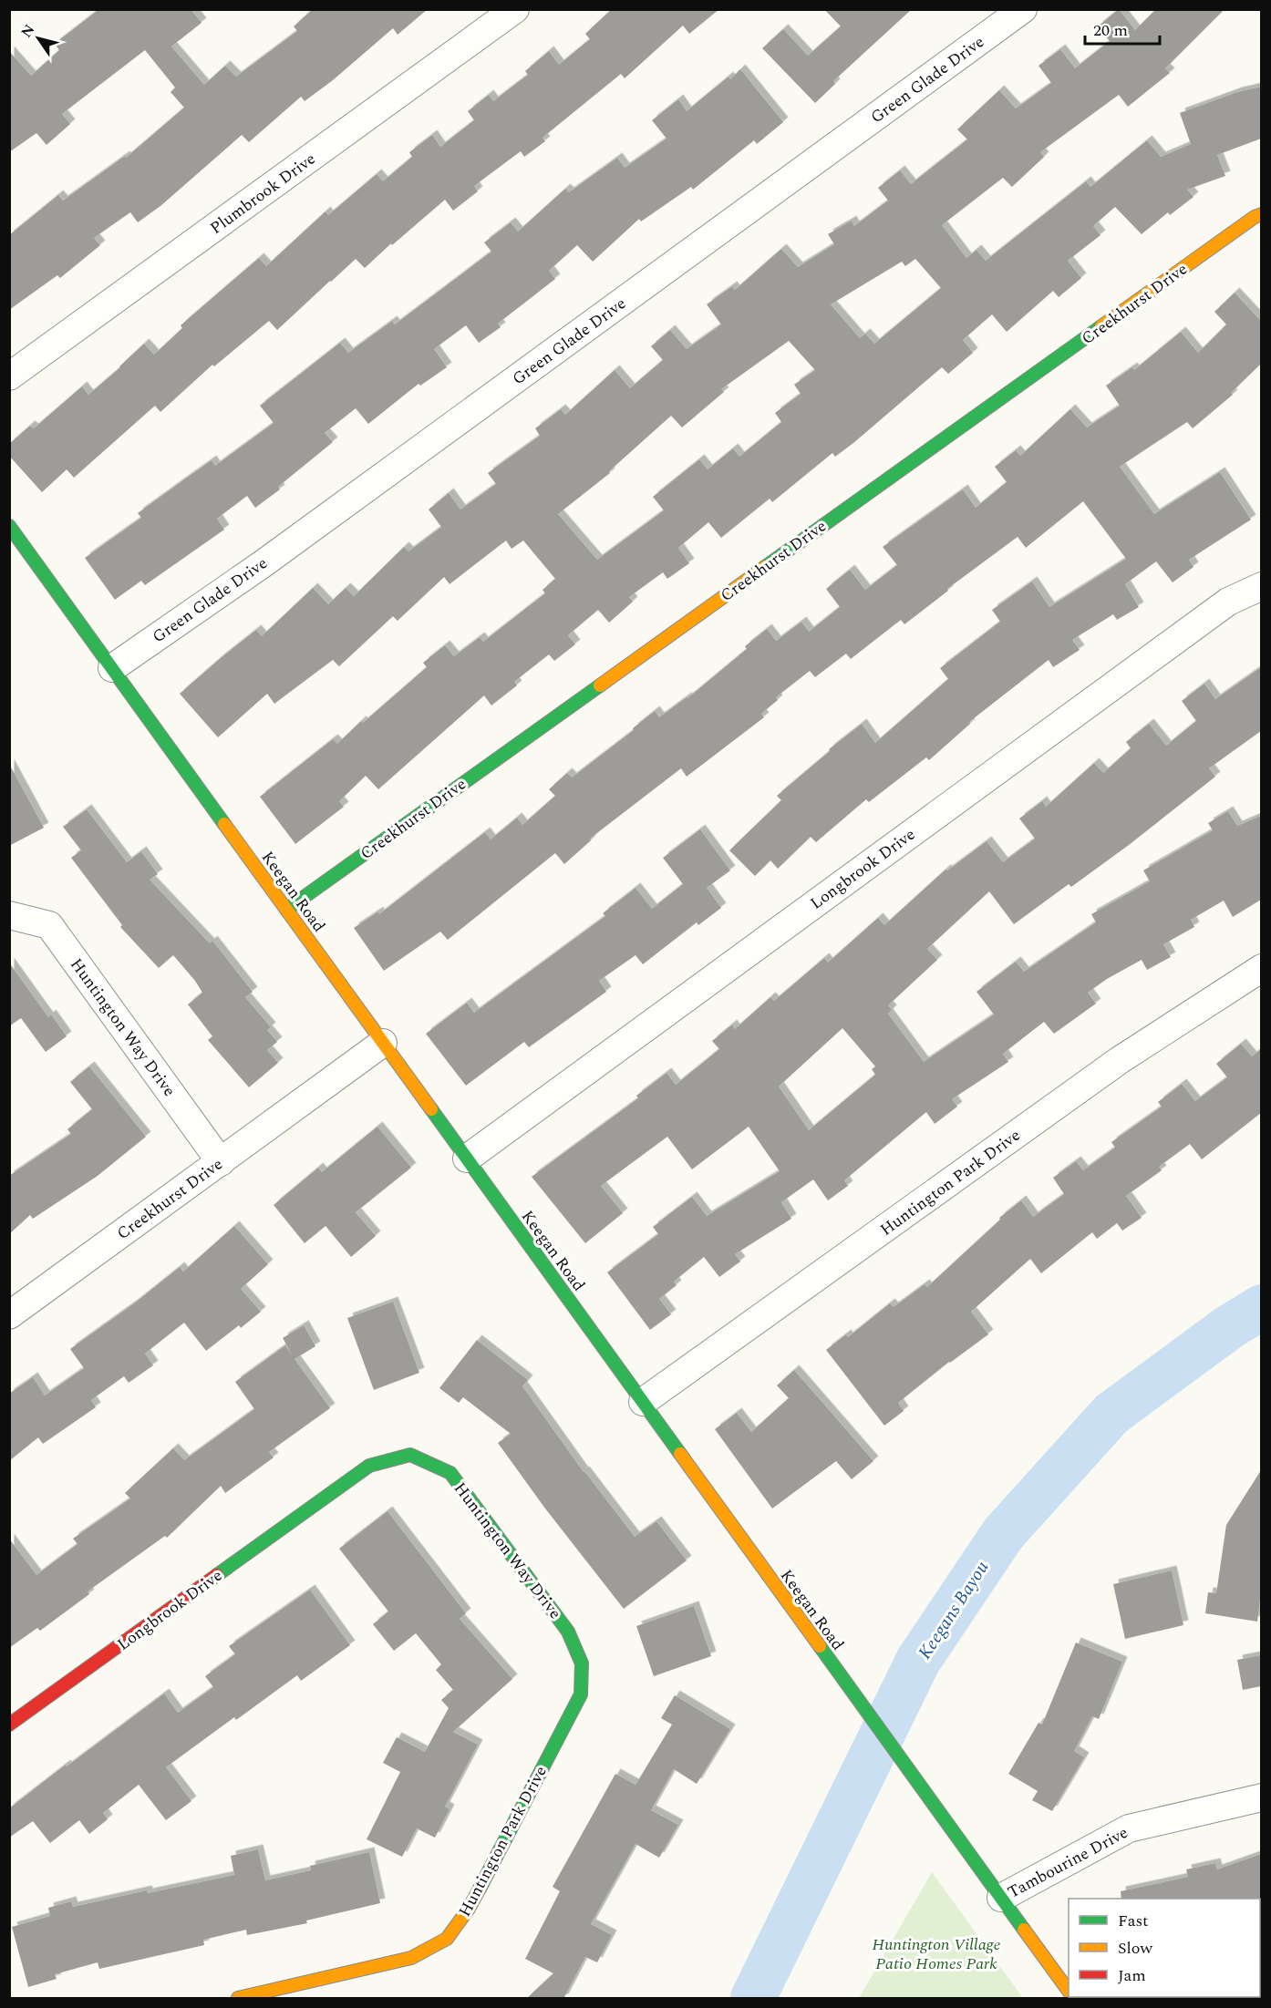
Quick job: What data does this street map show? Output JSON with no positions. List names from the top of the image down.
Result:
{
  "streets": {
    "street": [
      "Green Glade Drive",
      "Plumbrook Drive",
      "Creekhurst Drive",
      "Longbrook Drive",
      "Keegan Road",
      "Huntington Way Drive",
      "Huntington Park Drive",
      "Tambourine Drive"
    ]
  },
  "crossings": [
    ["Green Glade Drive", "Keegan Road"],
    ["Creekhurst Drive", "Keegan Road"],
    ["Creekhurst Drive", "Huntington Way Drive"],
    ["Longbrook Drive", "Keegan Road"],
    ["Longbrook Drive", "Huntington Way Drive"],
    ["Keegan Road", "Huntington Park Drive"],
    ["Keegan Road", "Tambourine Drive"],
    ["Huntington Way Drive", "Huntington Park Drive"]
  ],
  "water": ["Keegans Bayou"],
  "parks": ["Huntington Village Patio Homes Park"],
  "legend": ["Fast", "Slow", "Jam"],
  "scale_bar": "20 m",
  "north": "top left"
}
